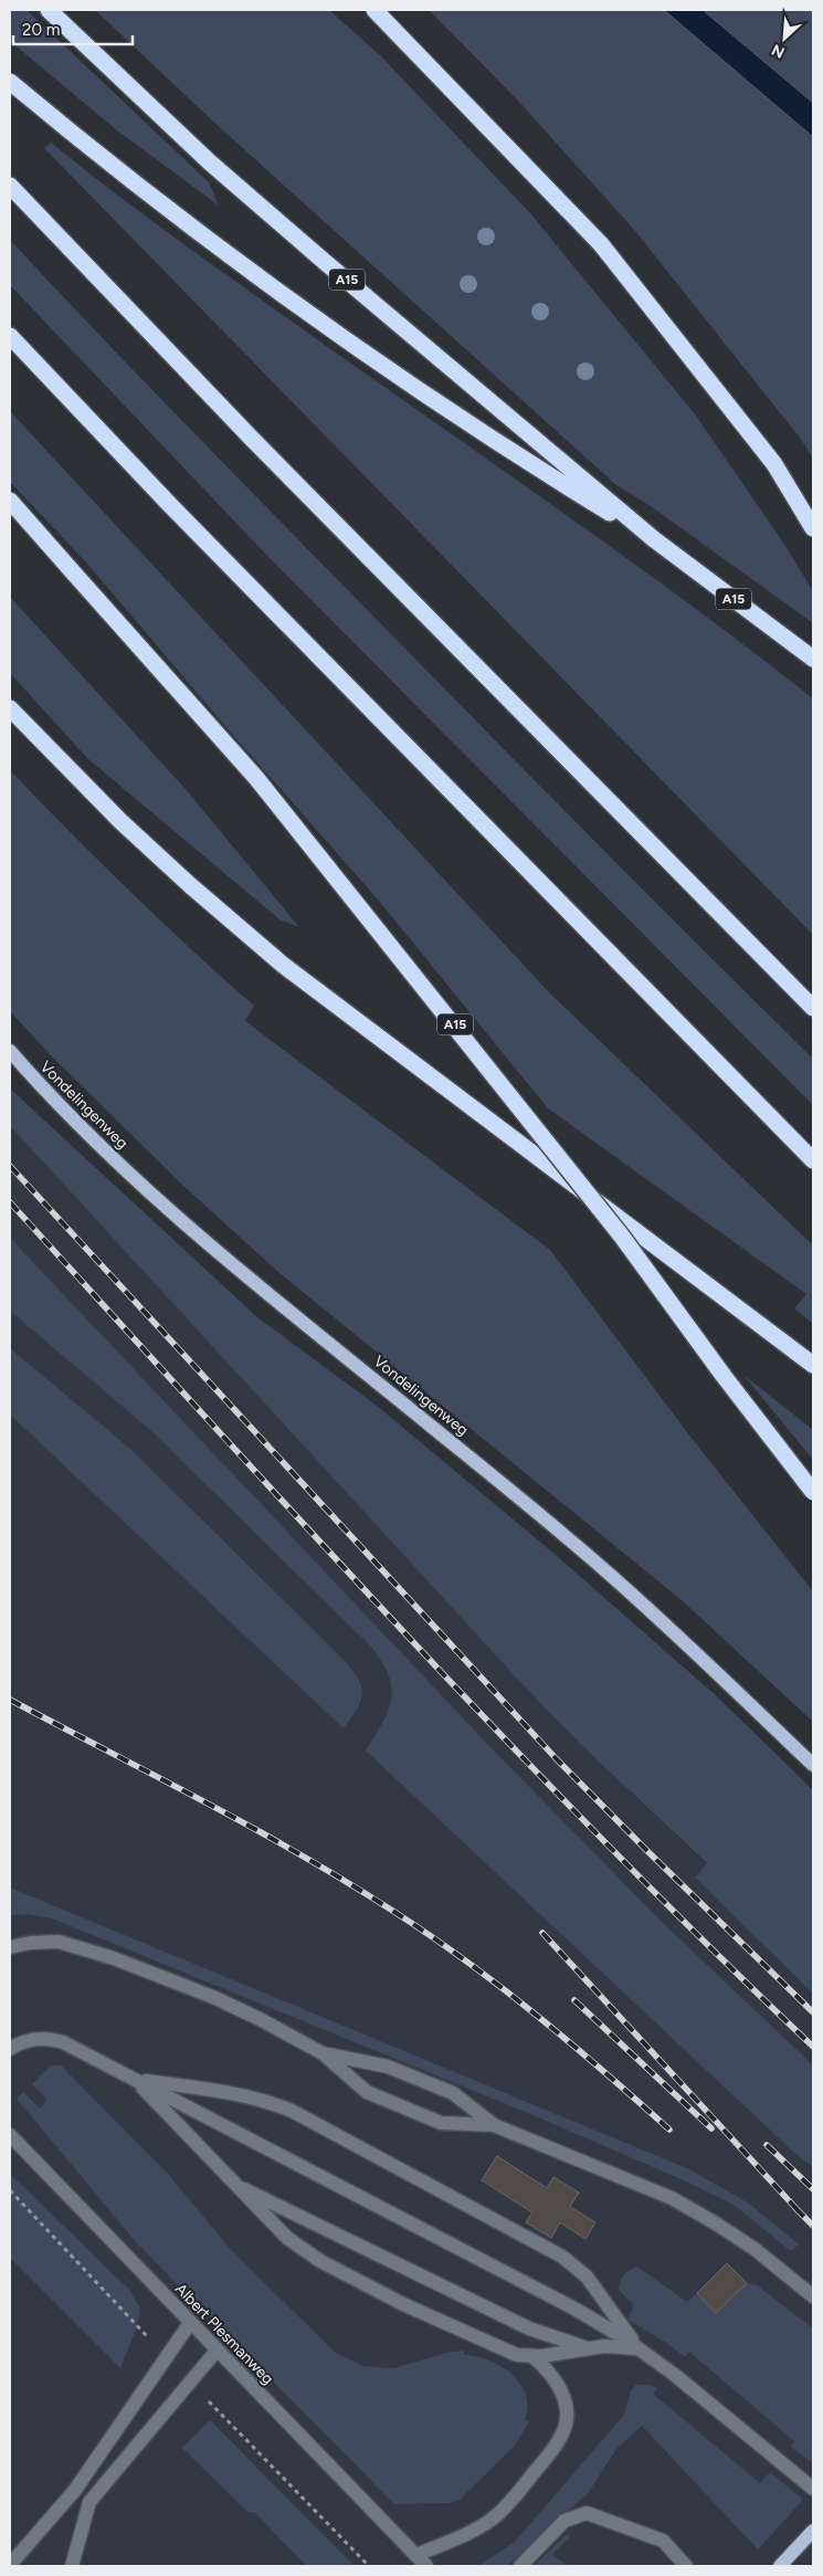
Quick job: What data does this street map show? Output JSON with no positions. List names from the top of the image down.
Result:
{
  "streets": {
    "highway": ["A15"],
    "main road": ["Vondelingenweg"],
    "street": ["Albert Plesmanweg"]
  },
  "scale_bar": "20 m",
  "north": "bottom left"
}
